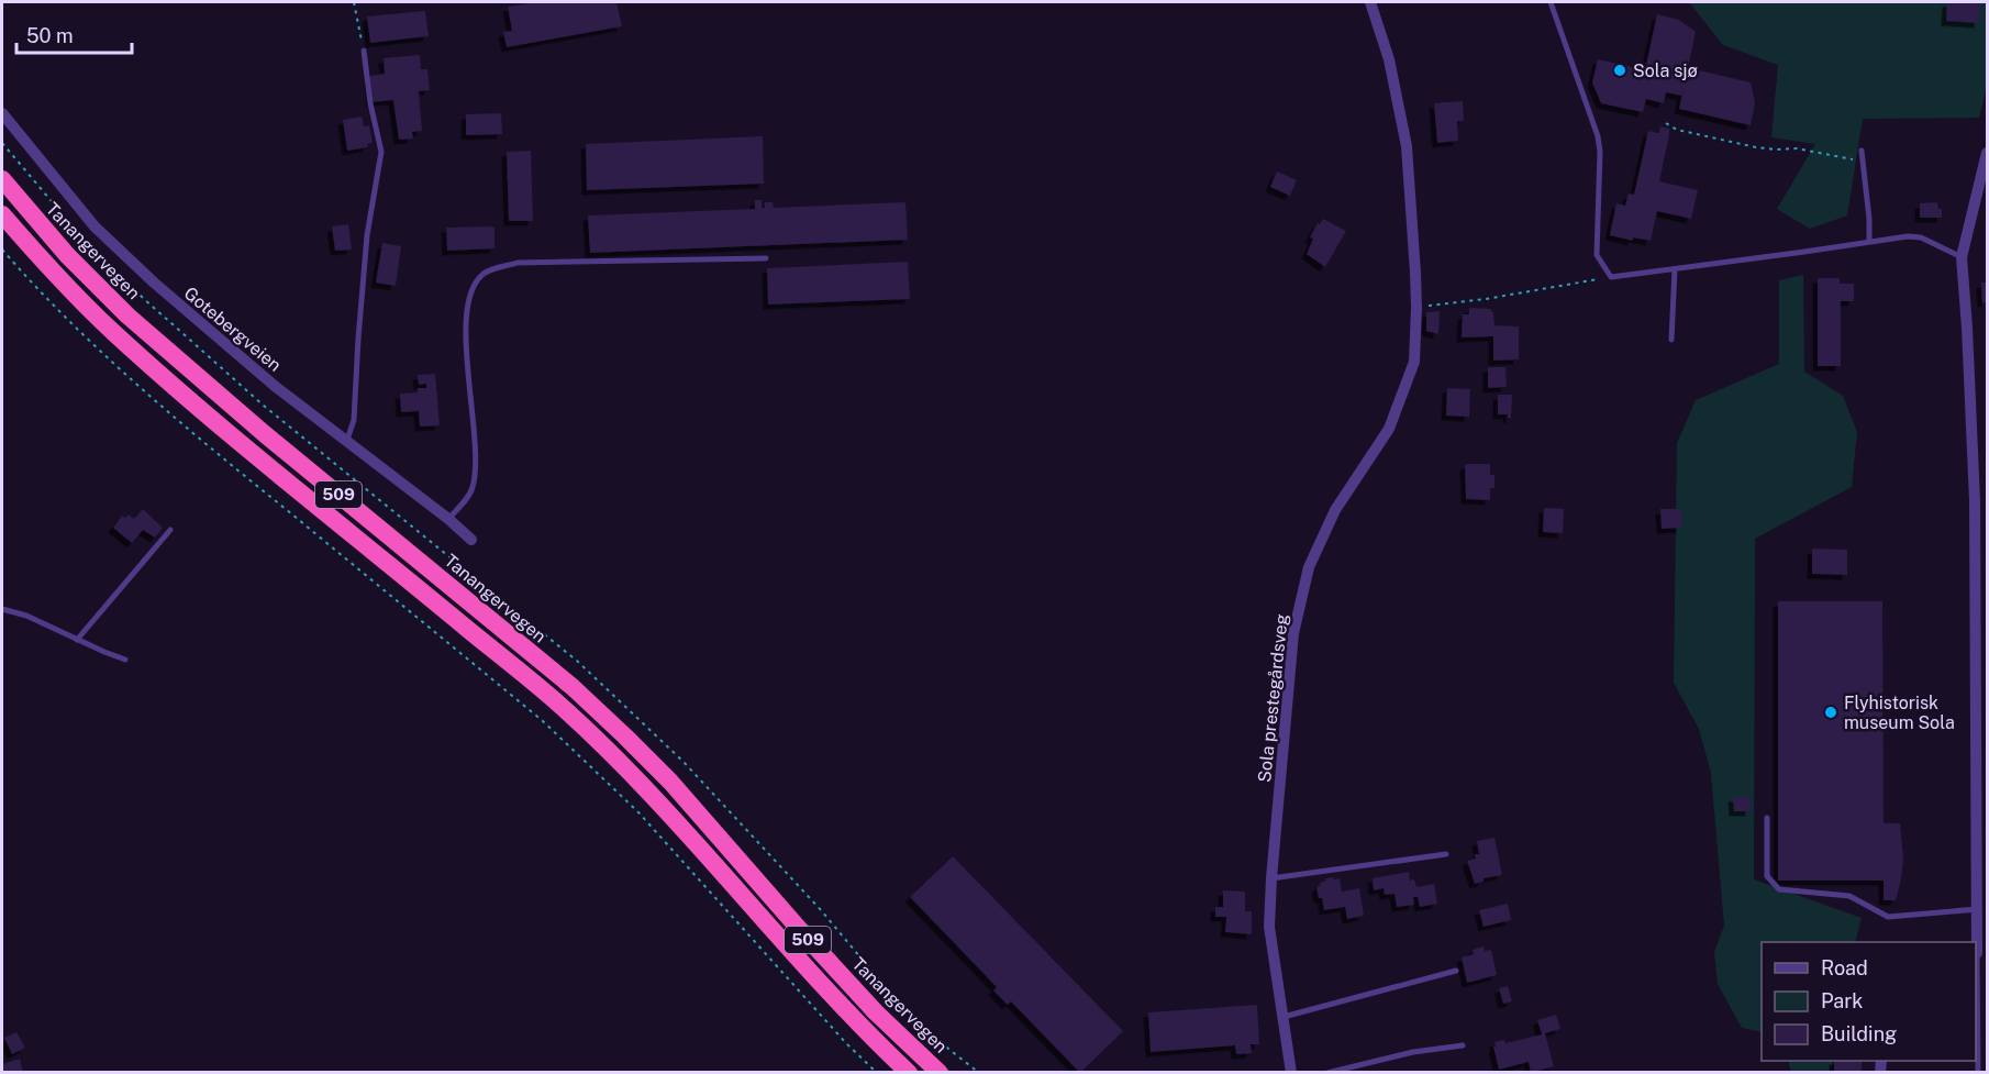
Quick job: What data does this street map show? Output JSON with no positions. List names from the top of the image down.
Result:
{
  "streets": {
    "highway": ["Tanangervegen", "509"],
    "street": ["Gotebergveien", "Sola prestegårdsveg"]
  },
  "places": ["Sola sjø", "Flyhistorisk museum Sola"],
  "legend": ["Road", "Park", "Building"],
  "scale_bar": "50 m"
}
